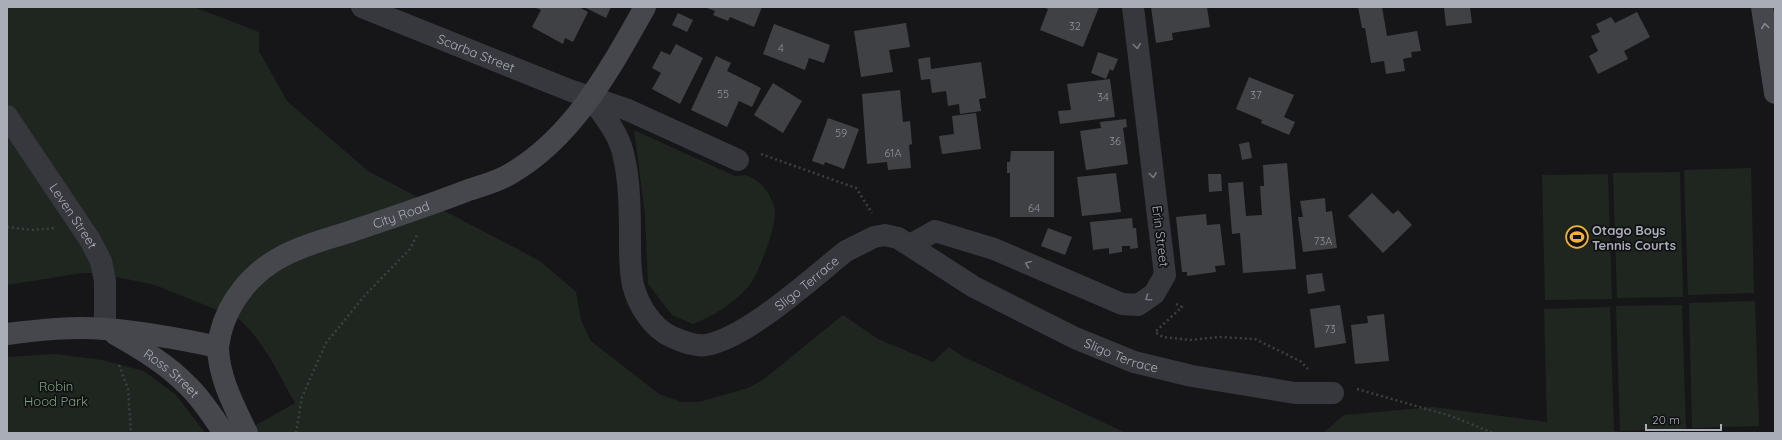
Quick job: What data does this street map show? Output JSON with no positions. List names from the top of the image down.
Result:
{
  "streets": {
    "street": [
      "Scarba Street",
      "City Road",
      "Leven Street",
      "Erin Street",
      "Sligo Terrace",
      "Ross Street"
    ]
  },
  "crossings": [
    ["Scarba Street", "City Road"],
    ["Scarba Street", "Sligo Terrace"],
    ["City Road", "Sligo Terrace"],
    ["City Road", "Ross Street"],
    ["Leven Street", "Ross Street"],
    ["Erin Street", "Sligo Terrace"]
  ],
  "parks": ["Robin Hood Park"],
  "places": {
    "sports": ["Otago Boys Tennis Courts"]
  },
  "house_numbers": [
    "32",
    "4",
    "55",
    "37",
    "34",
    "59",
    "36",
    "61A",
    "64",
    "73A",
    "73"
  ],
  "scale_bar": "20 m"
}
